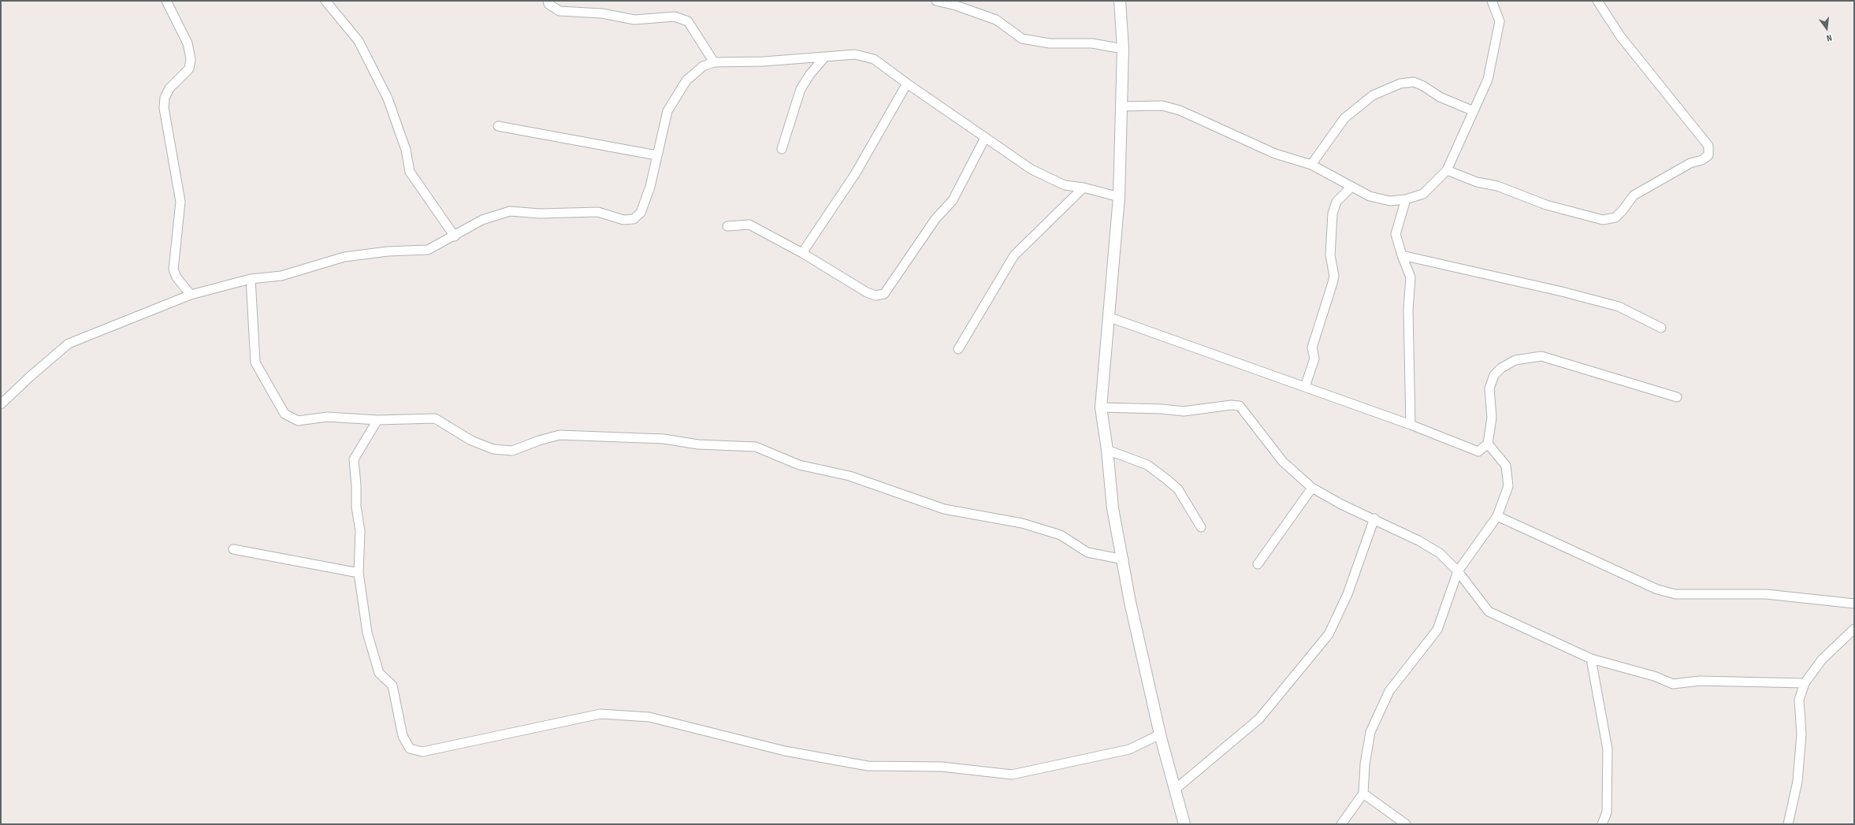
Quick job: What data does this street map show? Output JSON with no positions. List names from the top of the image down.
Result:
{
  "north": "bottom"
}
